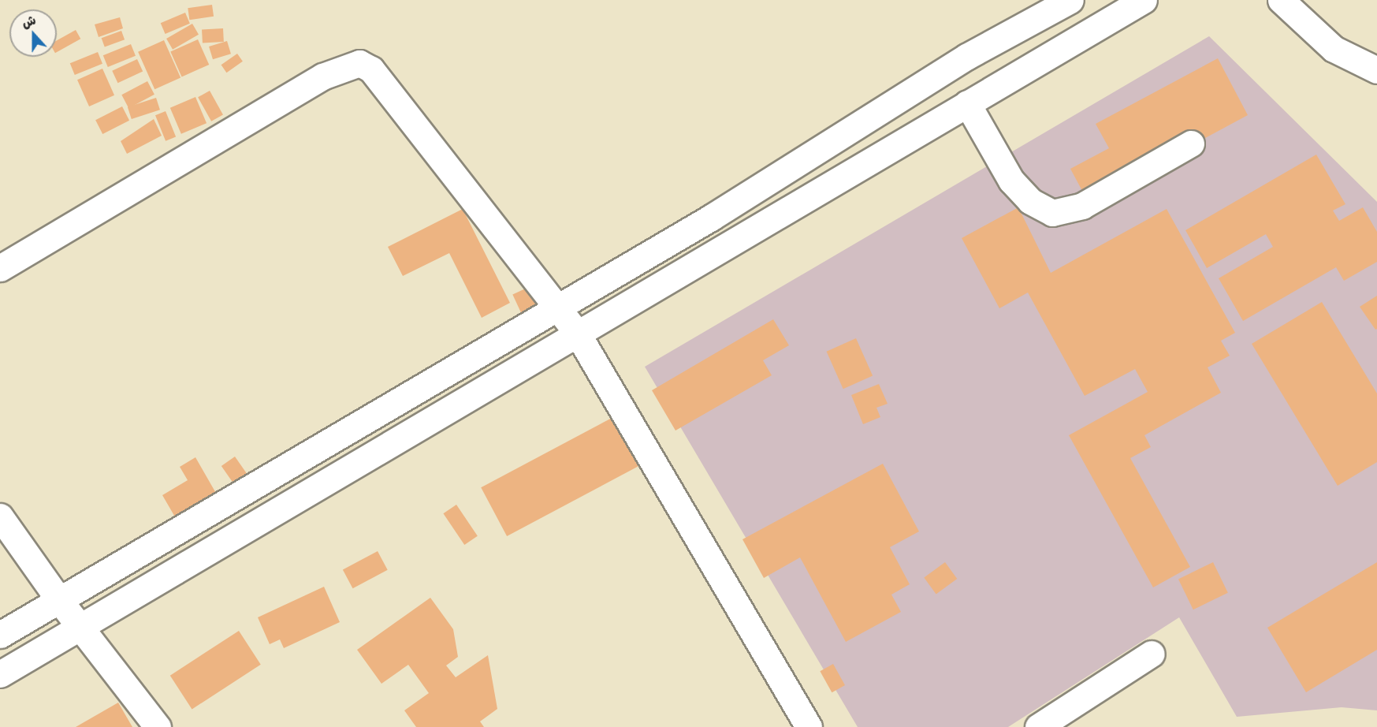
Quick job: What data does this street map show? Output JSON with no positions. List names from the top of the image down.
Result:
{
  "north": "top"
}
